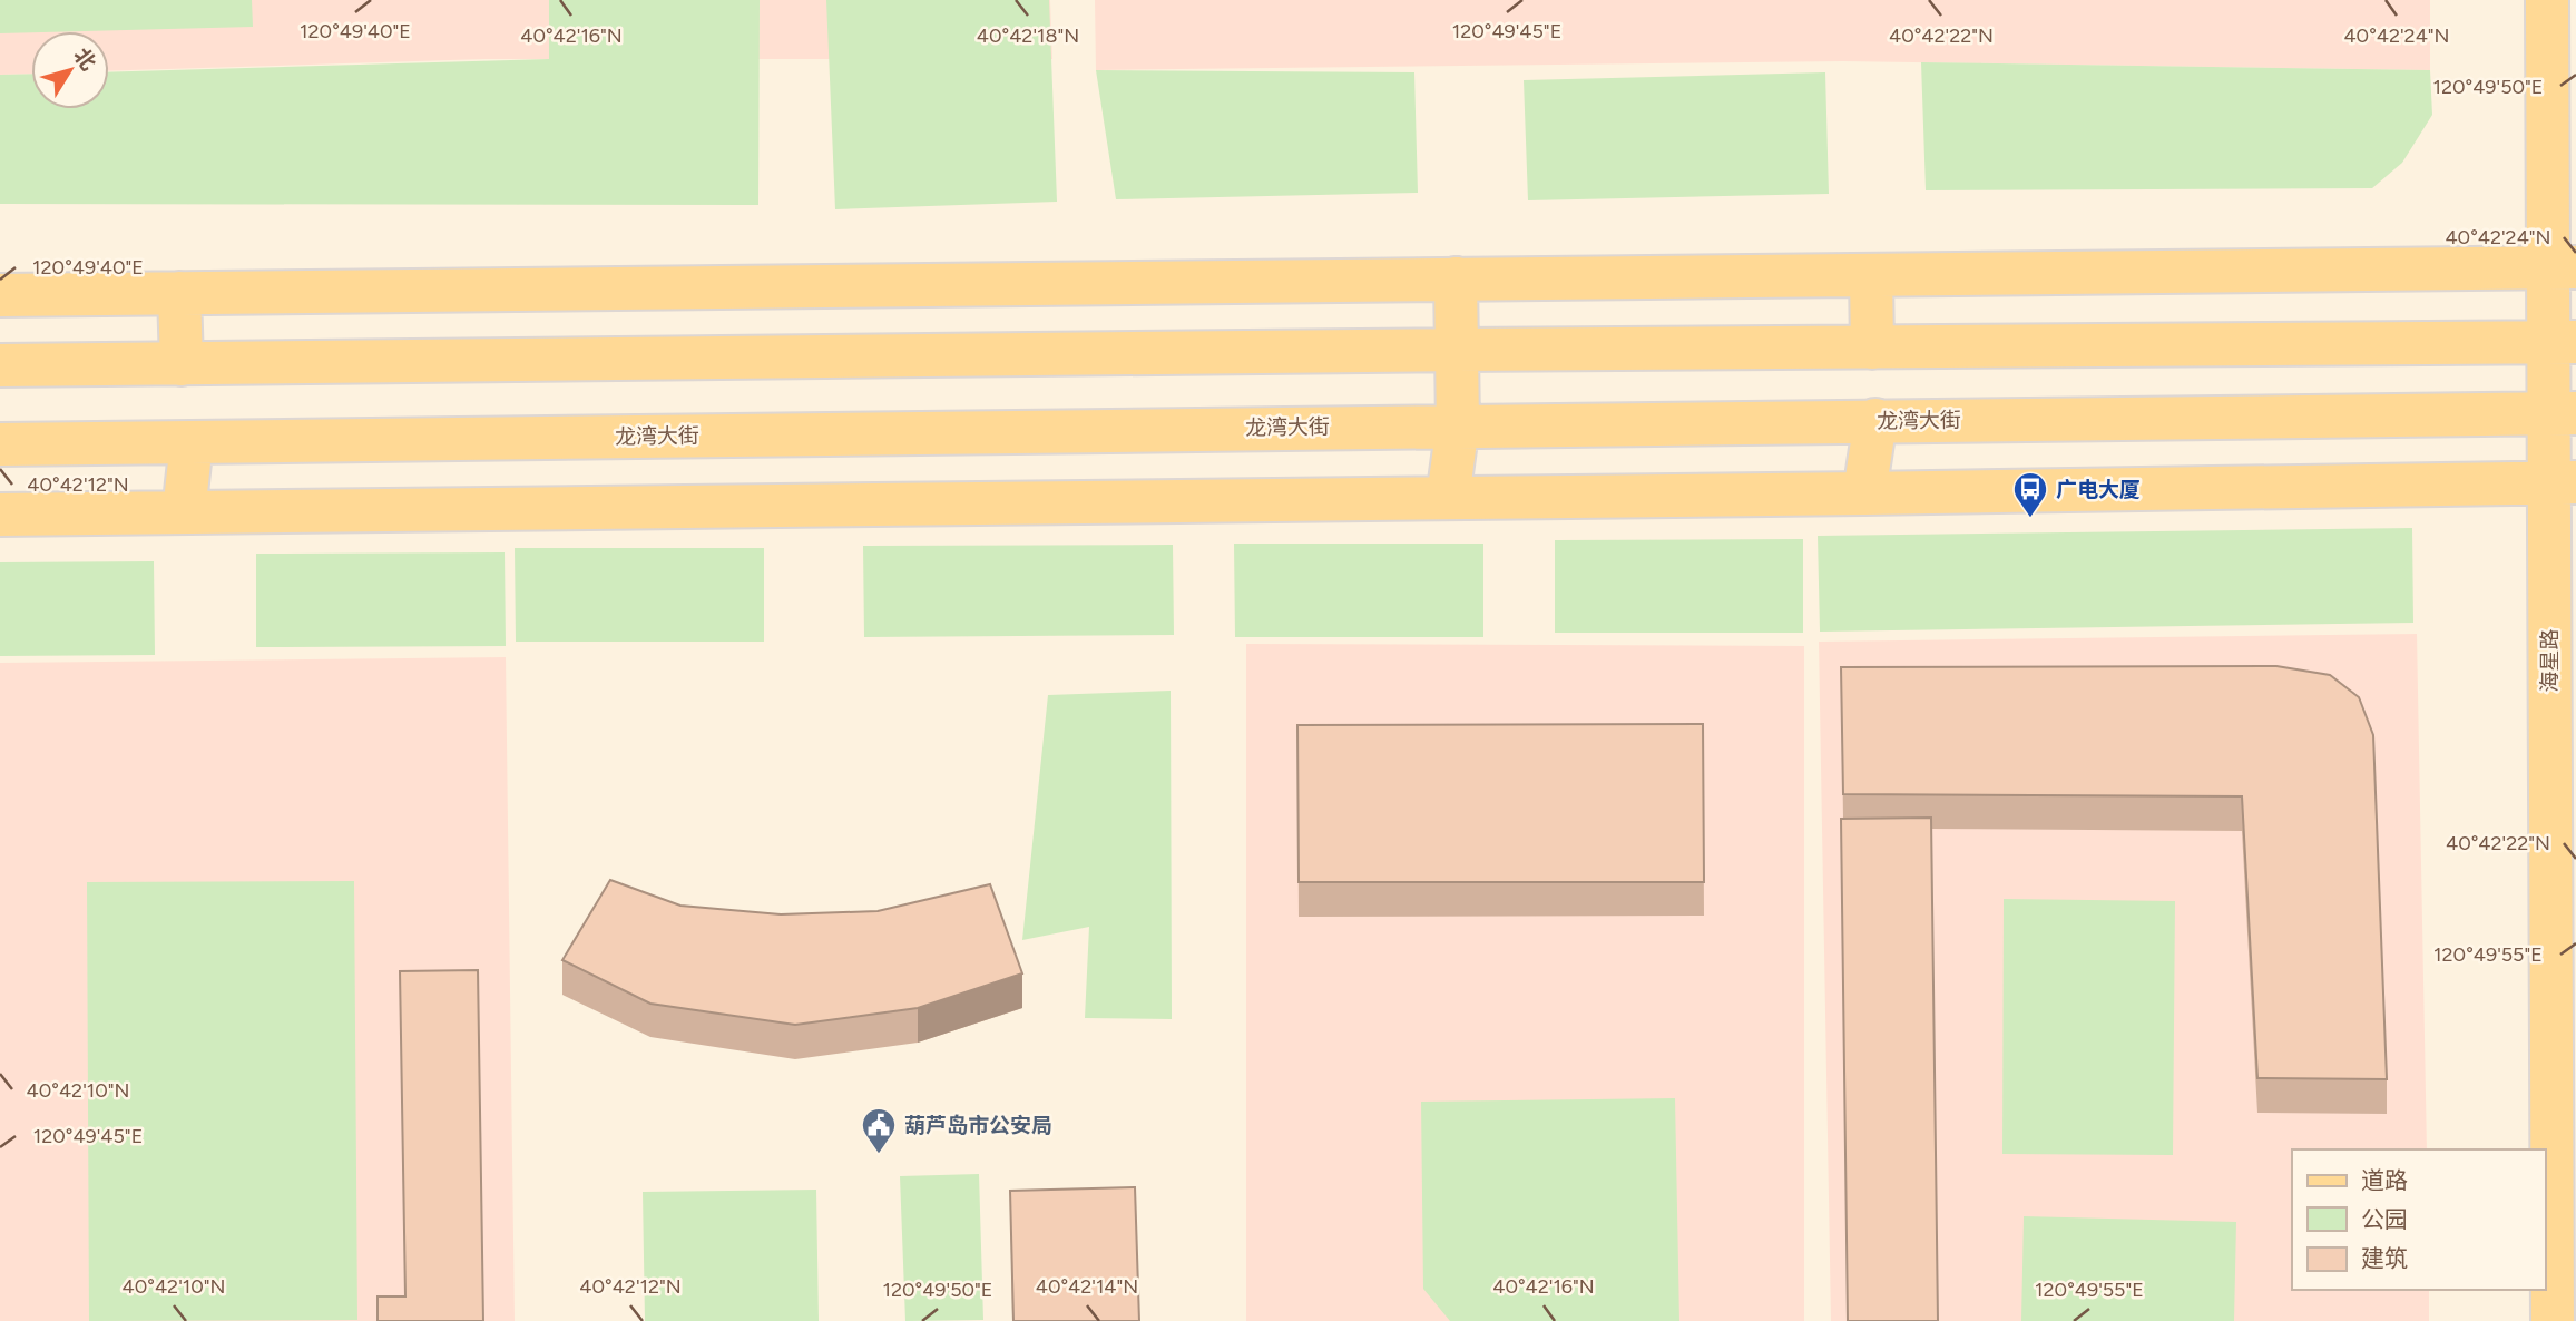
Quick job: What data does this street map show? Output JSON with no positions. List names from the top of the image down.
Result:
{
  "streets": {
    "main road": ["龙湾大街", "海星路"]
  },
  "crossings": [
    ["龙湾大街", "海星路"]
  ],
  "places": {
    "bus stop": ["广电大厦"],
    "public building": ["葫芦岛市公安局"]
  },
  "legend": ["道路", "公园", "建筑"],
  "north": "top right",
  "coordinates": [
    "120°49'40\"E",
    "120°49'45\"E",
    "40°42'16\"N",
    "40°42'18\"N",
    "40°42'22\"N",
    "40°42'24\"N",
    "120°49'50\"E",
    "40°42'12\"N",
    "120°49'55\"E",
    "40°42'10\"N",
    "40°42'14\"N"
  ]
}
